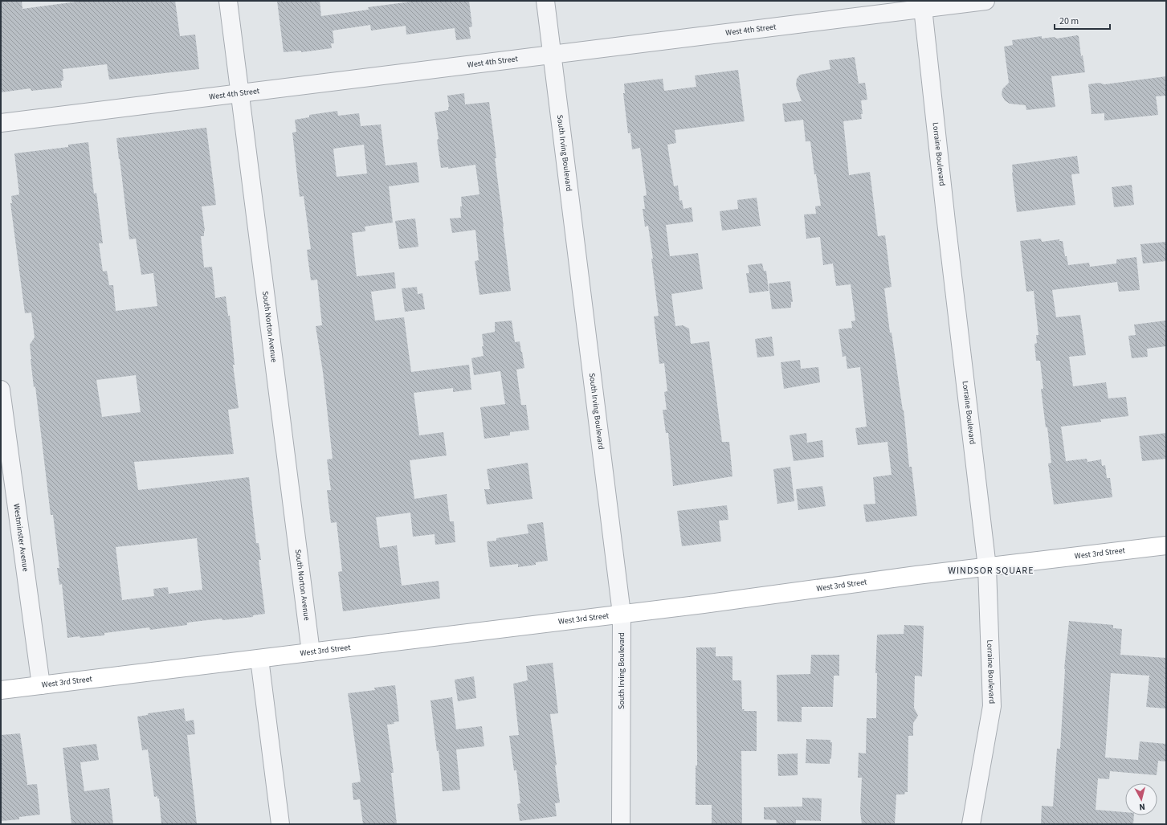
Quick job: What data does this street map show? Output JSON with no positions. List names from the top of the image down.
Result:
{
  "streets": {
    "main road": ["West 3rd Street"],
    "street": [
      "West 4th Street",
      "South Irving Boulevard",
      "Lorraine Boulevard",
      "South Norton Avenue",
      "Westminster Avenue"
    ]
  },
  "crossings": [
    ["West 4th Street", "South Irving Boulevard"],
    ["West 4th Street", "Lorraine Boulevard"],
    ["West 4th Street", "South Norton Avenue"],
    ["South Irving Boulevard", "West 3rd Street"],
    ["Lorraine Boulevard", "West 3rd Street"],
    ["South Norton Avenue", "West 3rd Street"],
    ["Westminster Avenue", "West 3rd Street"]
  ],
  "districts": ["WINDSOR SQUARE"],
  "scale_bar": "20 m",
  "north": "bottom"
}
